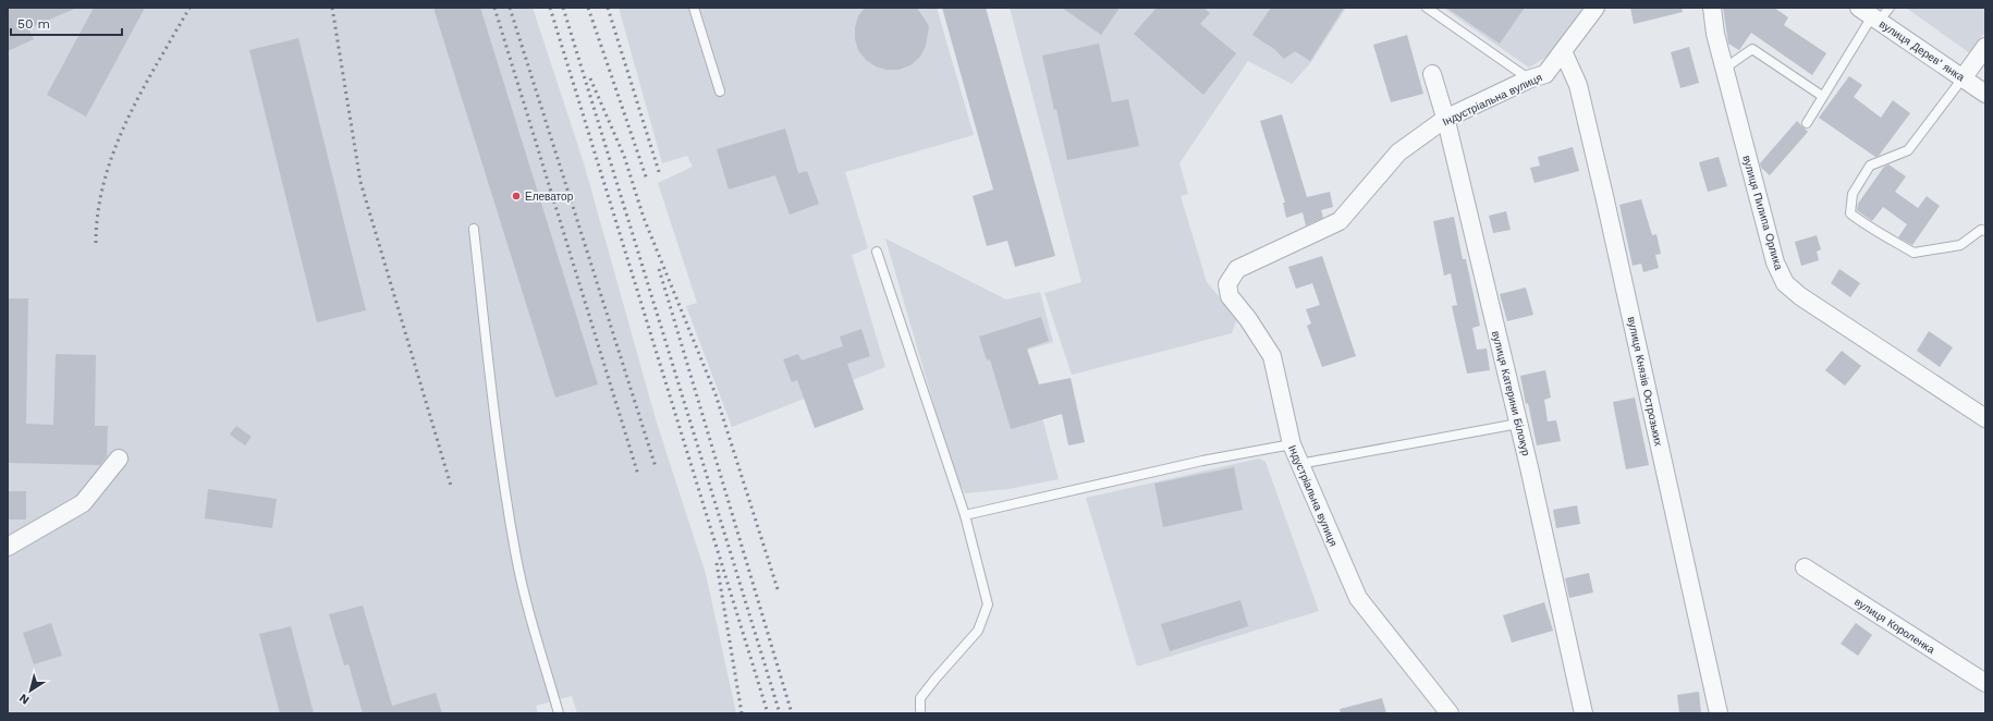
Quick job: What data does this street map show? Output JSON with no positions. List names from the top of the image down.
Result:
{
  "streets": {
    "street": [
      "вулиця Деревʼянка",
      "Індустріальна вулиця",
      "вулиця Пилипа Орлика",
      "вулиця Князів Острозьких",
      "вулиця Катерини Білокур",
      "вулиця Короленка"
    ]
  },
  "crossings": [
    ["Індустріальна вулиця", "вулиця Князів Острозьких"],
    ["Індустріальна вулиця", "вулиця Катерини Білокур"]
  ],
  "places": ["Елеватор"],
  "scale_bar": "50 m",
  "north": "bottom left"
}
